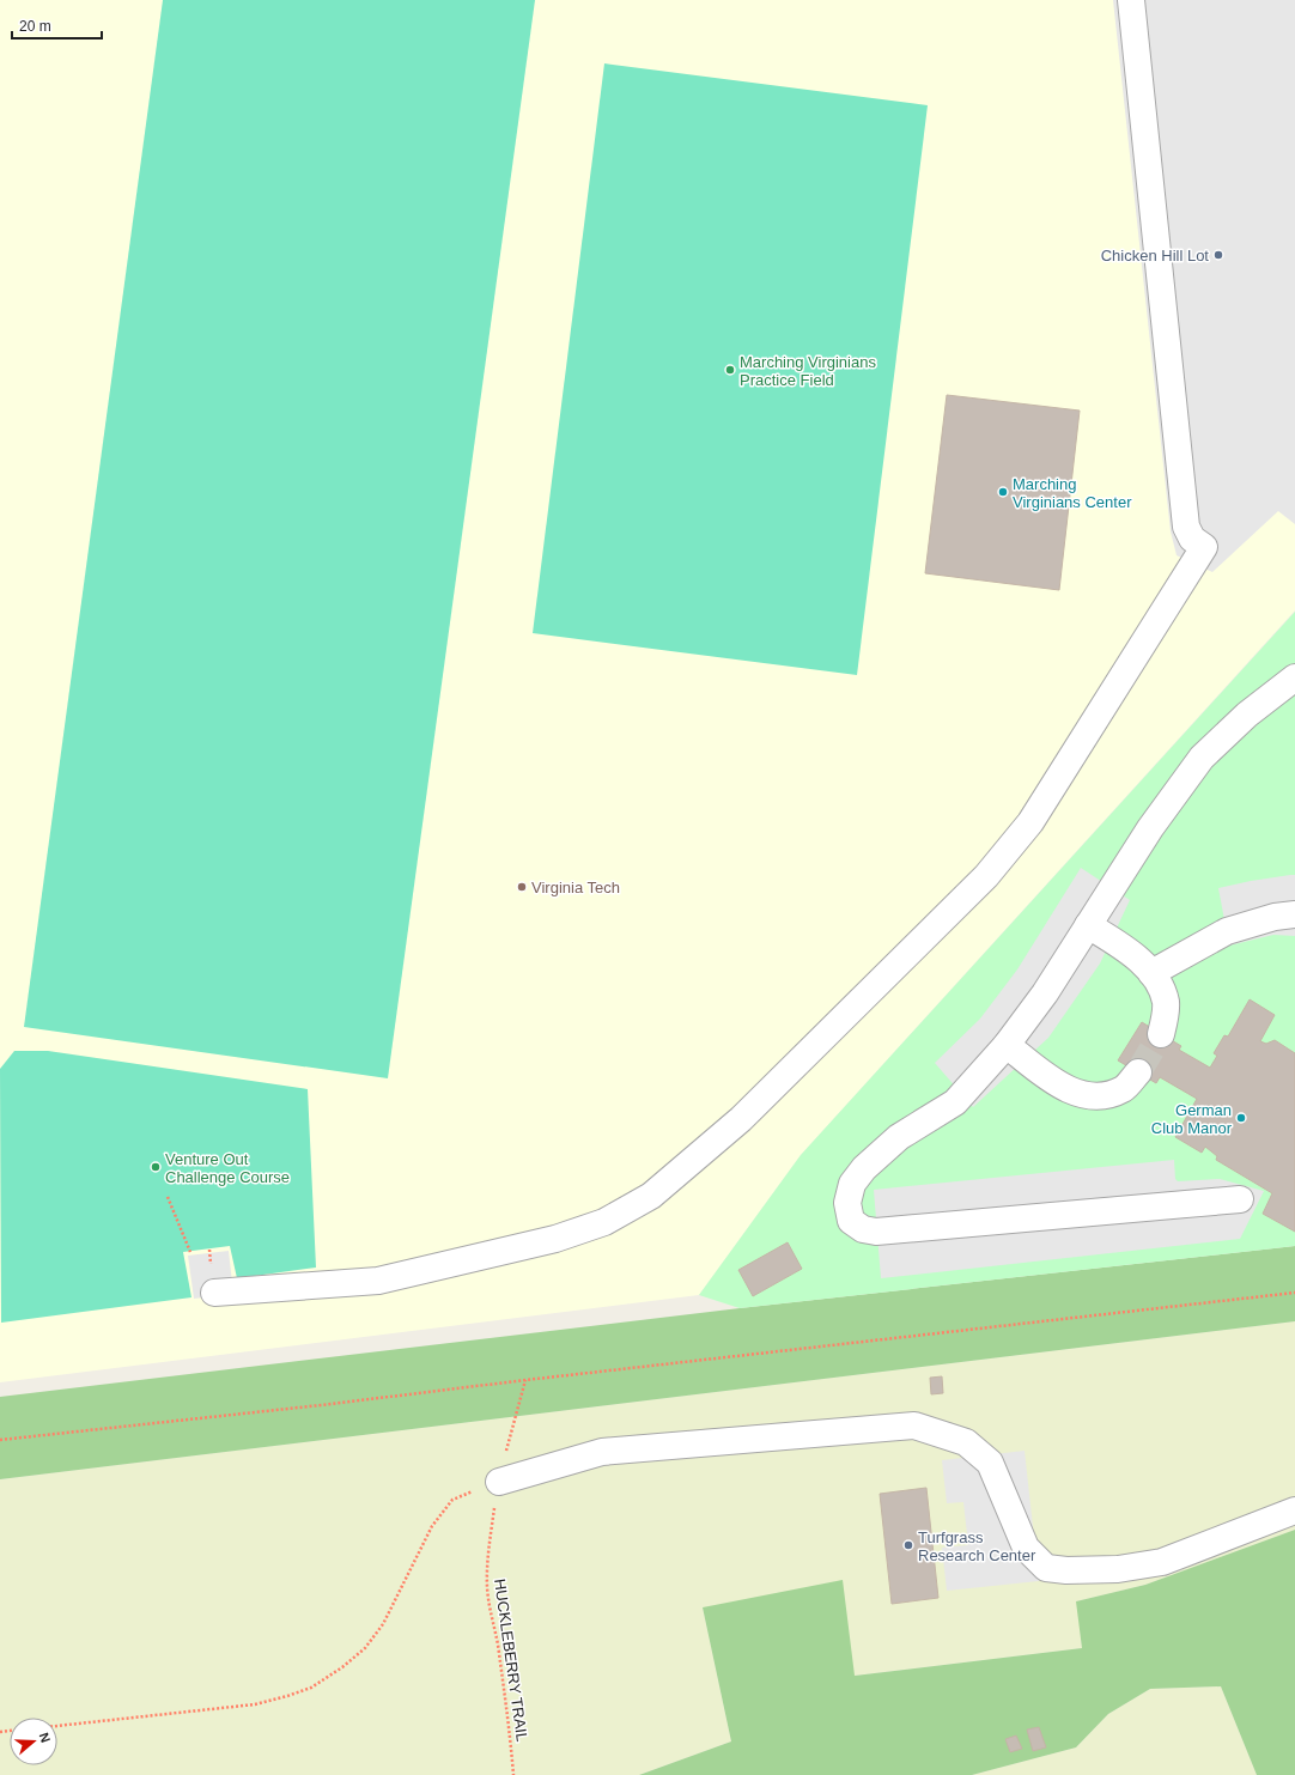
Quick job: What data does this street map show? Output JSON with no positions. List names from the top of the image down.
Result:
{
  "streets": {
    "path": ["HUCKLEBERRY TRAIL"]
  },
  "places": [
    "Chicken Hill Lot",
    "Marching Virginians Practice Field",
    "Marching Virginians Center",
    "Virginia Tech",
    "German Club Manor",
    "Venture Out Challenge Course",
    "Turfgrass Research Center"
  ],
  "scale_bar": "20 m",
  "north": "right"
}
